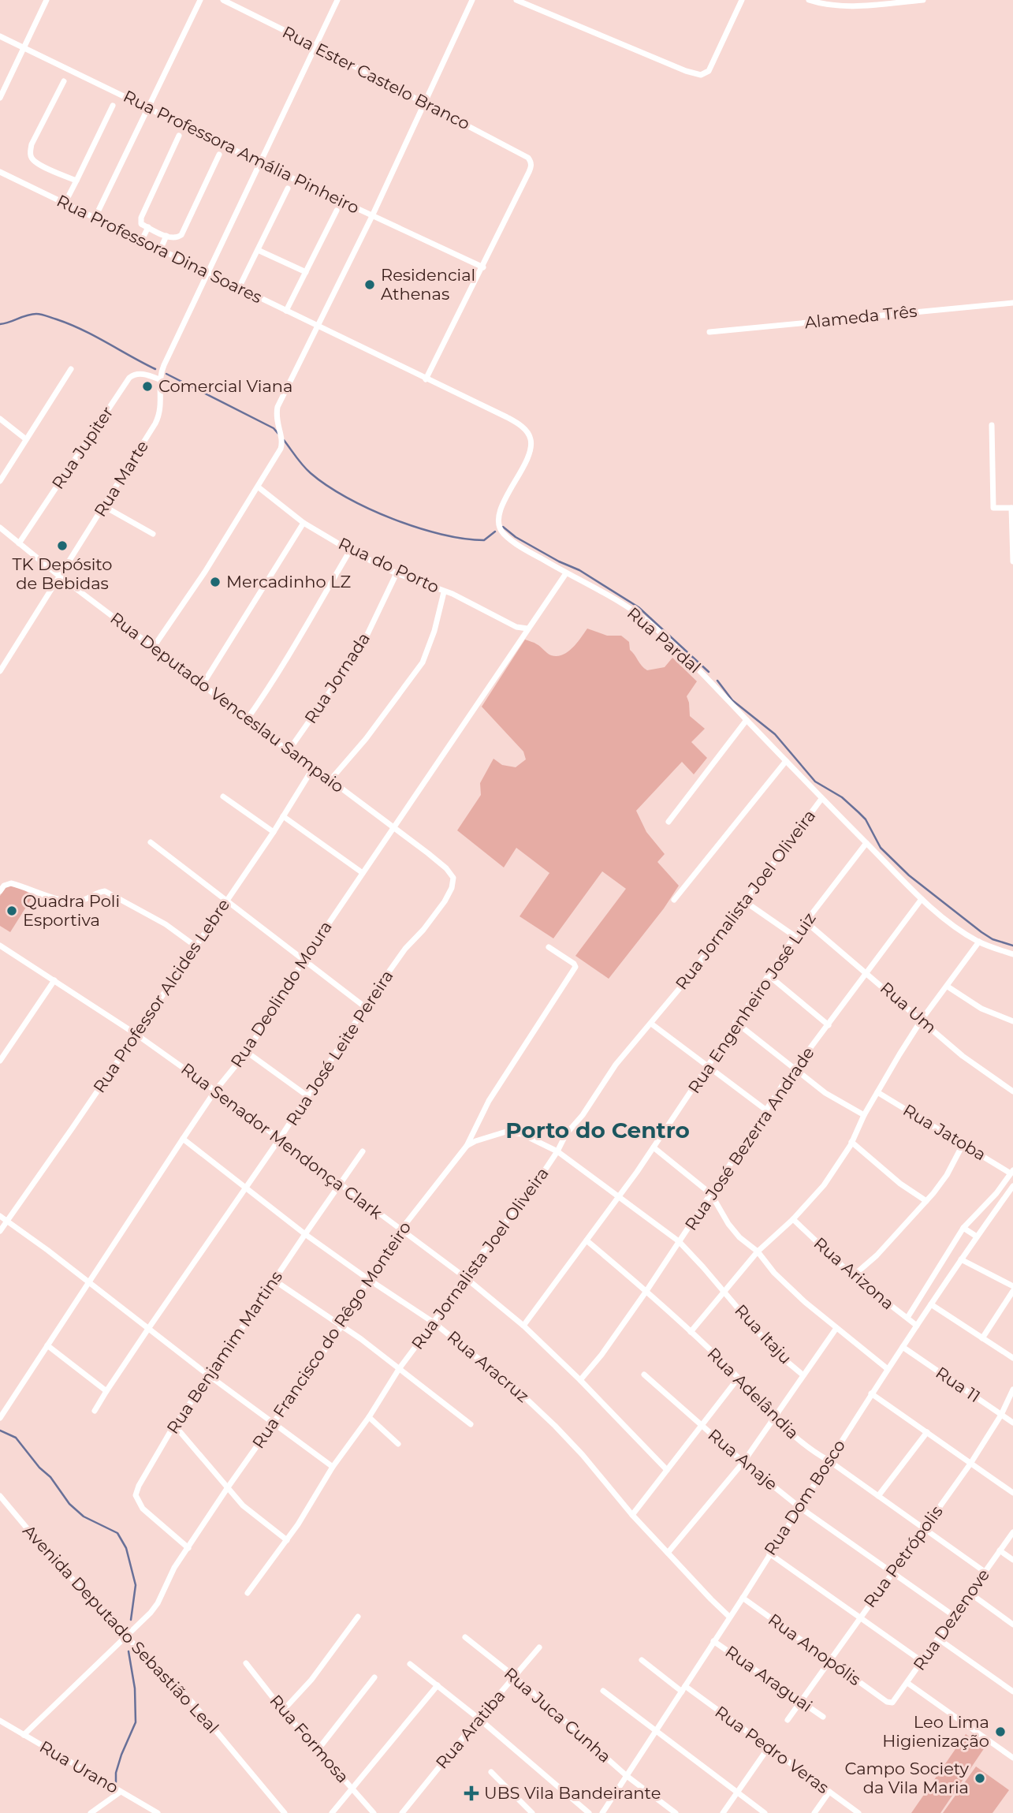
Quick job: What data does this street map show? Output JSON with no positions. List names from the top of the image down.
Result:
{
  "streets": {
    "street": [
      "Rua Ester Castelo Branco",
      "Rua Professora Amália Pinheiro",
      "Rua Professora Dina Soares",
      "Alameda Três",
      "Rua Jupiter",
      "Rua Marte",
      "Rua do Porto",
      "Rua Pardal",
      "Rua Jornada",
      "Rua Deputado Venceslau Sampaio",
      "Rua Jornalista Joel Oliveira",
      "Rua Deolindo Moura",
      "Rua Professor Alcides Lebre",
      "Rua Engenheiro José Luiz",
      "Rua Um",
      "Rua José Leite Pereira",
      "Rua Jatoba",
      "Rua José Bezerra Andrade",
      "Rua Senador Mendonça Clark",
      "Rua Arizona",
      "Rua Itaju",
      "Rua Francisco do Rêgo Monteiro",
      "Rua Benjamim Martins",
      "Rua Aracruz",
      "Rua 11",
      "Rua Adelândia",
      "Rua Anaje",
      "Rua Dom Bosco",
      "Rua Petrópolis",
      "Rua Dezenove",
      "Avenida Deputado Sebastião Leal",
      "Rua Anopólis",
      "Rua Araguai",
      "Rua Juca Cunha",
      "Rua Aratiba",
      "Rua Formosa",
      "Rua Pedro Veras",
      "Rua Urano"
    ]
  },
  "crossings": [
    ["Rua Ester Castelo Branco", "Rua Professora Amália Pinheiro"],
    ["Rua Ester Castelo Branco", "Rua Marte"],
    ["Rua Professora Amália Pinheiro", "Rua Marte"],
    ["Rua Professora Dina Soares", "Rua Marte"],
    ["Rua Professora Dina Soares", "Rua Pardal"],
    ["Rua Jupiter", "Rua Marte"],
    ["Rua Jupiter", "Rua Deputado Venceslau Sampaio"],
    ["Rua Marte", "Rua Deputado Venceslau Sampaio"],
    ["Rua do Porto", "Rua Jornada"],
    ["Rua do Porto", "Rua Deolindo Moura"],
    ["Rua Pardal", "Rua Jornalista Joel Oliveira"],
    ["Rua Pardal", "Rua Deolindo Moura"],
    ["Rua Pardal", "Rua Engenheiro José Luiz"],
    ["Rua Pardal", "Rua José Bezerra Andrade"],
    ["Rua Jornada", "Rua Deputado Venceslau Sampaio"],
    ["Rua Deputado Venceslau Sampaio", "Rua Deolindo Moura"],
    ["Rua Deputado Venceslau Sampaio", "Rua Professor Alcides Lebre"],
    ["Rua Deputado Venceslau Sampaio", "Rua José Leite Pereira"],
    ["Rua Jornalista Joel Oliveira", "Rua Senador Mendonça Clark"],
    ["Rua Jornalista Joel Oliveira", "Rua Aracruz"],
    ["Rua Deolindo Moura", "Rua Senador Mendonça Clark"],
    ["Rua Deolindo Moura", "Rua Aracruz"],
    ["Rua Professor Alcides Lebre", "Rua Senador Mendonça Clark"],
    ["Rua Engenheiro José Luiz", "Rua Um"],
    ["Rua Engenheiro José Luiz", "Rua Senador Mendonça Clark"],
    ["Rua Engenheiro José Luiz", "Rua Adelândia"],
    ["Rua Um", "Rua José Bezerra Andrade"],
    ["Rua José Leite Pereira", "Rua Senador Mendonça Clark"],
    ["Rua José Leite Pereira", "Rua Aracruz"],
    ["Rua José Bezerra Andrade", "Rua Senador Mendonça Clark"],
    ["Rua José Bezerra Andrade", "Rua Adelândia"],
    ["Rua Senador Mendonça Clark", "Rua Francisco do Rêgo Monteiro"],
    ["Rua Senador Mendonça Clark", "Rua Benjamim Martins"],
    ["Rua Arizona", "Rua Dom Bosco"],
    ["Rua Francisco do Rêgo Monteiro", "Rua Benjamim Martins"],
    ["Rua Francisco do Rêgo Monteiro", "Rua Aracruz"],
    ["Rua Francisco do Rêgo Monteiro", "Avenida Deputado Sebastião Leal"],
    ["Rua Francisco do Rêgo Monteiro", "Rua Urano"],
    ["Rua Benjamim Martins", "Rua Aracruz"],
    ["Rua Aracruz", "Rua Dom Bosco"],
    ["Rua 11", "Rua Dom Bosco"],
    ["Rua 11", "Rua Petrópolis"],
    ["Rua Adelândia", "Rua Dom Bosco"],
    ["Rua Adelândia", "Rua Petrópolis"],
    ["Rua Adelândia", "Rua Dezenove"],
    ["Rua Anaje", "Rua Dom Bosco"],
    ["Rua Anaje", "Rua Petrópolis"],
    ["Rua Anaje", "Rua Dezenove"],
    ["Rua Dom Bosco", "Rua Anopólis"],
    ["Rua Dom Bosco", "Rua Araguai"],
    ["Rua Dom Bosco", "Rua Juca Cunha"],
    ["Rua Dom Bosco", "Rua Pedro Veras"],
    ["Rua Petrópolis", "Rua Anopólis"],
    ["Rua Petrópolis", "Rua Araguai"],
    ["Rua Dezenove", "Rua Anopólis"],
    ["Rua Juca Cunha", "Rua Aratiba"]
  ],
  "districts": ["Porto do Centro"],
  "places": {
    "other": [
      "Residencial Athenas",
      "Comercial Viana",
      "TK Depósito de Bebidas",
      "Mercadinho LZ",
      "Quadra Poli Esportiva",
      "Leo Lima Higienização",
      "Campo Society da Vila Maria"
    ],
    "health": ["UBS Vila Bandeirante"]
  }
}
